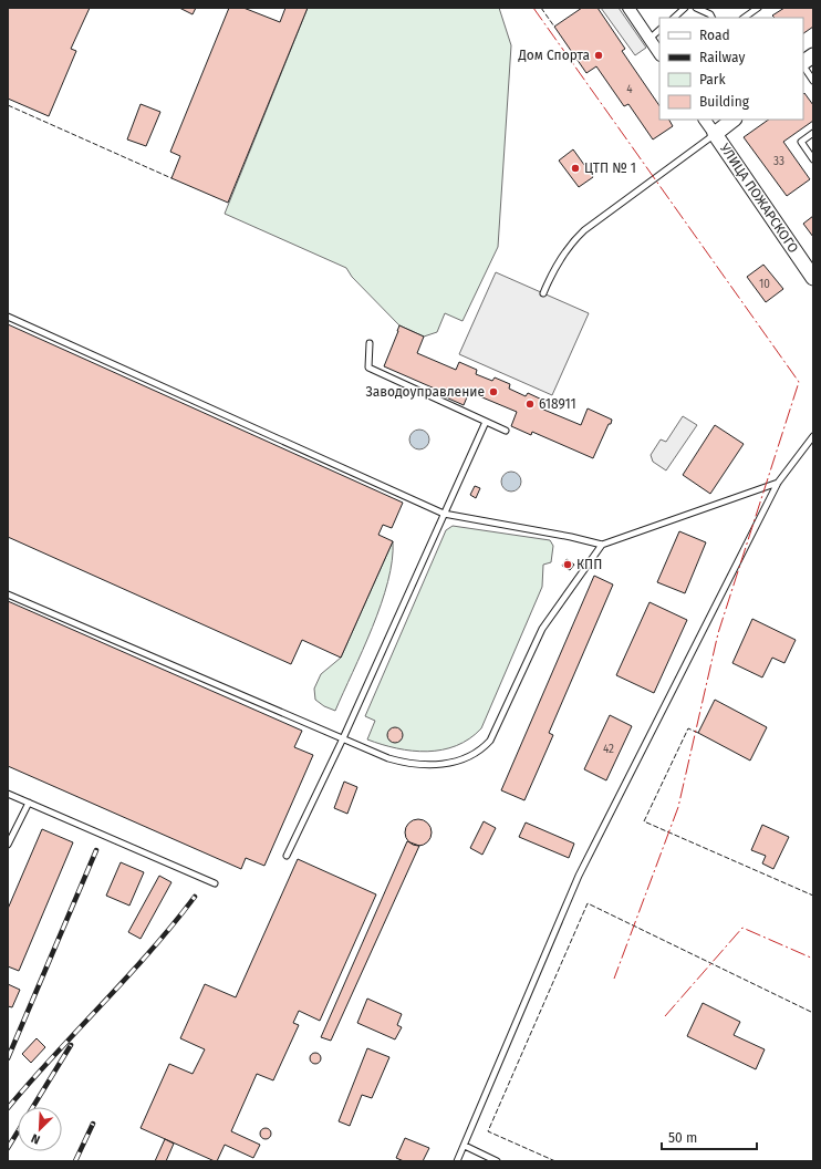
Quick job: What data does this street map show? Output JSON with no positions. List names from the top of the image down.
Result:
{
  "streets": {
    "street": ["УЛИЦА ПОЖАРСКОГО"]
  },
  "places": [
    "Дом Спорта",
    "ЦТП № 1",
    "Заводоуправление",
    "618911",
    "КПП"
  ],
  "house_numbers": [
    "4",
    "33",
    "10",
    "42"
  ],
  "legend": [
    "Road",
    "Railway",
    "Park",
    "Building"
  ],
  "scale_bar": "50 m",
  "north": "bottom left"
}
